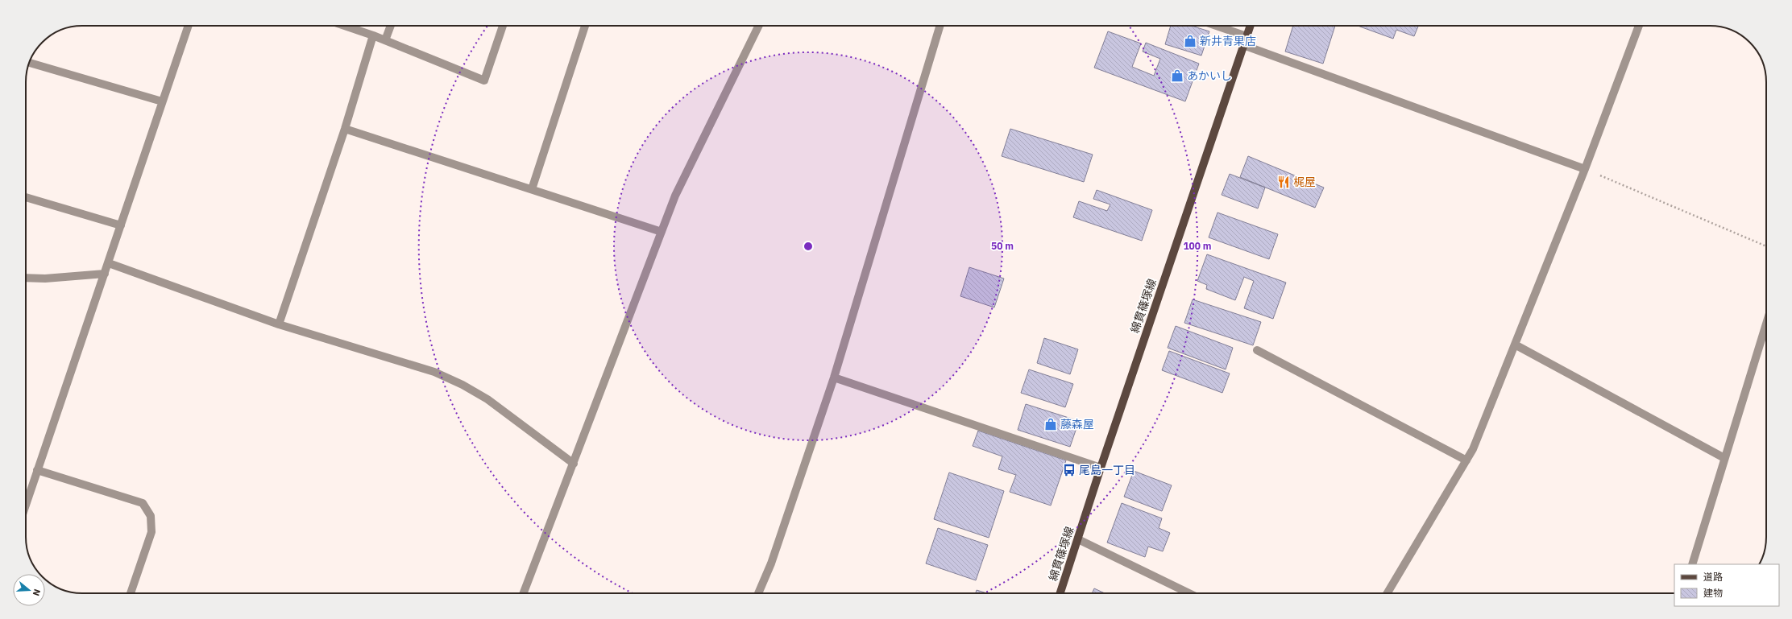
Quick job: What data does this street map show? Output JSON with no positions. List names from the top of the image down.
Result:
{
  "streets": {
    "main road": ["綿貫篠塚線"]
  },
  "places": {
    "shop": ["新井青果店", "あかいし", "藤森屋"],
    "restaurant": ["梶屋"],
    "bus stop": ["尾島一丁目"]
  },
  "legend": ["道路", "建物"],
  "north": "right",
  "rings": ["50 m", "100 m"]
}
